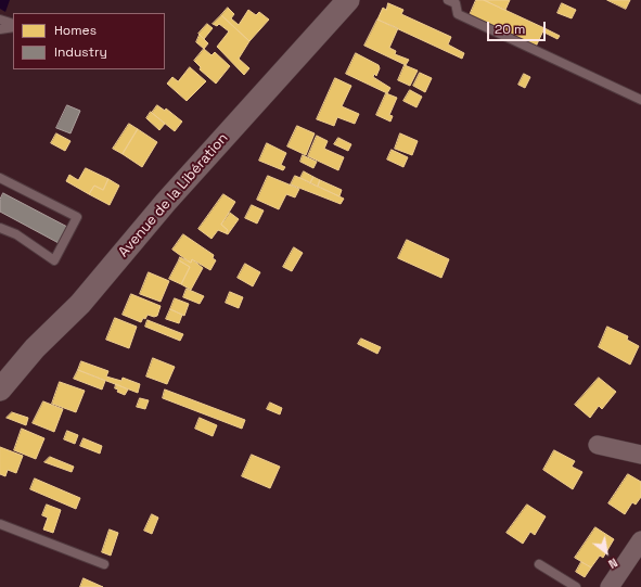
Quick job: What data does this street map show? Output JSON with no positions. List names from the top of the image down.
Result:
{
  "streets": {
    "street": ["Avenue de la Libération"]
  },
  "legend": ["Homes", "Industry"],
  "scale_bar": "20 m",
  "north": "bottom right"
}
